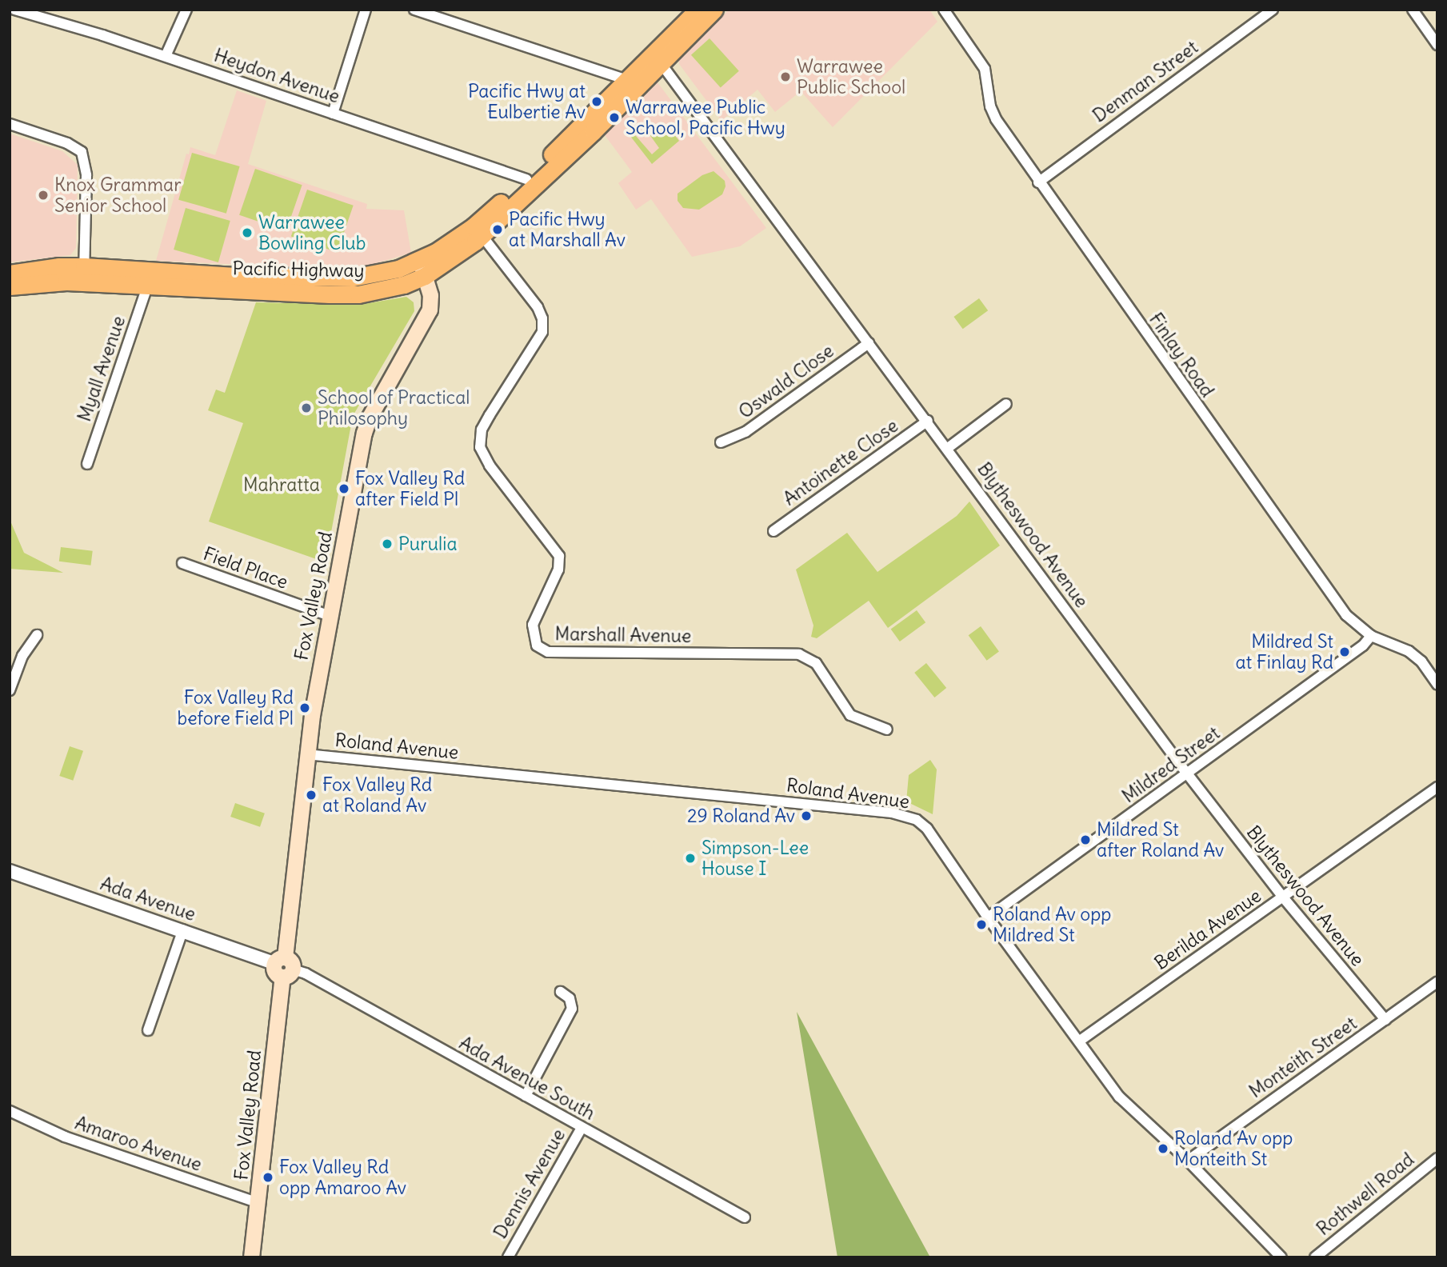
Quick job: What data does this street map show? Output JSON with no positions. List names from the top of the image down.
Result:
{
  "streets": {
    "highway": ["Pacific Highway"],
    "main road": ["Fox Valley Road"],
    "street": [
      "Heydon Avenue",
      "Denman Street",
      "Finlay Road",
      "Myall Avenue",
      "Oswald Close",
      "Antoinette Close",
      "Blytheswood Avenue",
      "Field Place",
      "Marshall Avenue",
      "Roland Avenue",
      "Mildred Street",
      "Ada Avenue",
      "Berilda Avenue",
      "Monteith Street",
      "Ada Avenue South",
      "Amaroo Avenue",
      "Dennis Avenue",
      "Rothwell Road"
    ]
  },
  "crossings": [
    ["Heydon Avenue", "Pacific Highway"],
    ["Denman Street", "Finlay Road"],
    ["Pacific Highway", "Myall Avenue"],
    ["Pacific Highway", "Blytheswood Avenue"],
    ["Pacific Highway", "Fox Valley Road"],
    ["Pacific Highway", "Marshall Avenue"],
    ["Finlay Road", "Mildred Street"],
    ["Oswald Close", "Blytheswood Avenue"],
    ["Antoinette Close", "Blytheswood Avenue"],
    ["Blytheswood Avenue", "Mildred Street"],
    ["Blytheswood Avenue", "Berilda Avenue"],
    ["Blytheswood Avenue", "Monteith Street"],
    ["Field Place", "Fox Valley Road"],
    ["Fox Valley Road", "Roland Avenue"],
    ["Fox Valley Road", "Ada Avenue"],
    ["Fox Valley Road", "Ada Avenue South"],
    ["Fox Valley Road", "Amaroo Avenue"],
    ["Roland Avenue", "Mildred Street"],
    ["Roland Avenue", "Berilda Avenue"],
    ["Roland Avenue", "Monteith Street"],
    ["Ada Avenue", "Ada Avenue South"],
    ["Ada Avenue South", "Dennis Avenue"]
  ],
  "parks": ["Mahratta"],
  "places": [
    "Warrawee Public School",
    "Pacific Hwy at Eulbertie Av",
    "Warrawee Public School, Pacific Hwy",
    "Knox Grammar Senior School",
    "Pacific Hwy at Marshall Av",
    "Warrawee Bowling Club",
    "School of Practical Philosophy",
    "Fox Valley Rd after Field Pl",
    "Purulia",
    "Mildred St at Finlay Rd",
    "Fox Valley Rd before Field Pl",
    "Fox Valley Rd at Roland Av",
    "29 Roland Av",
    "Mildred St after Roland Av",
    "Simpson-Lee House I",
    "Roland Av opp Mildred St",
    "Roland Av opp Monteith St",
    "Fox Valley Rd opp Amaroo Av"
  ]
}
